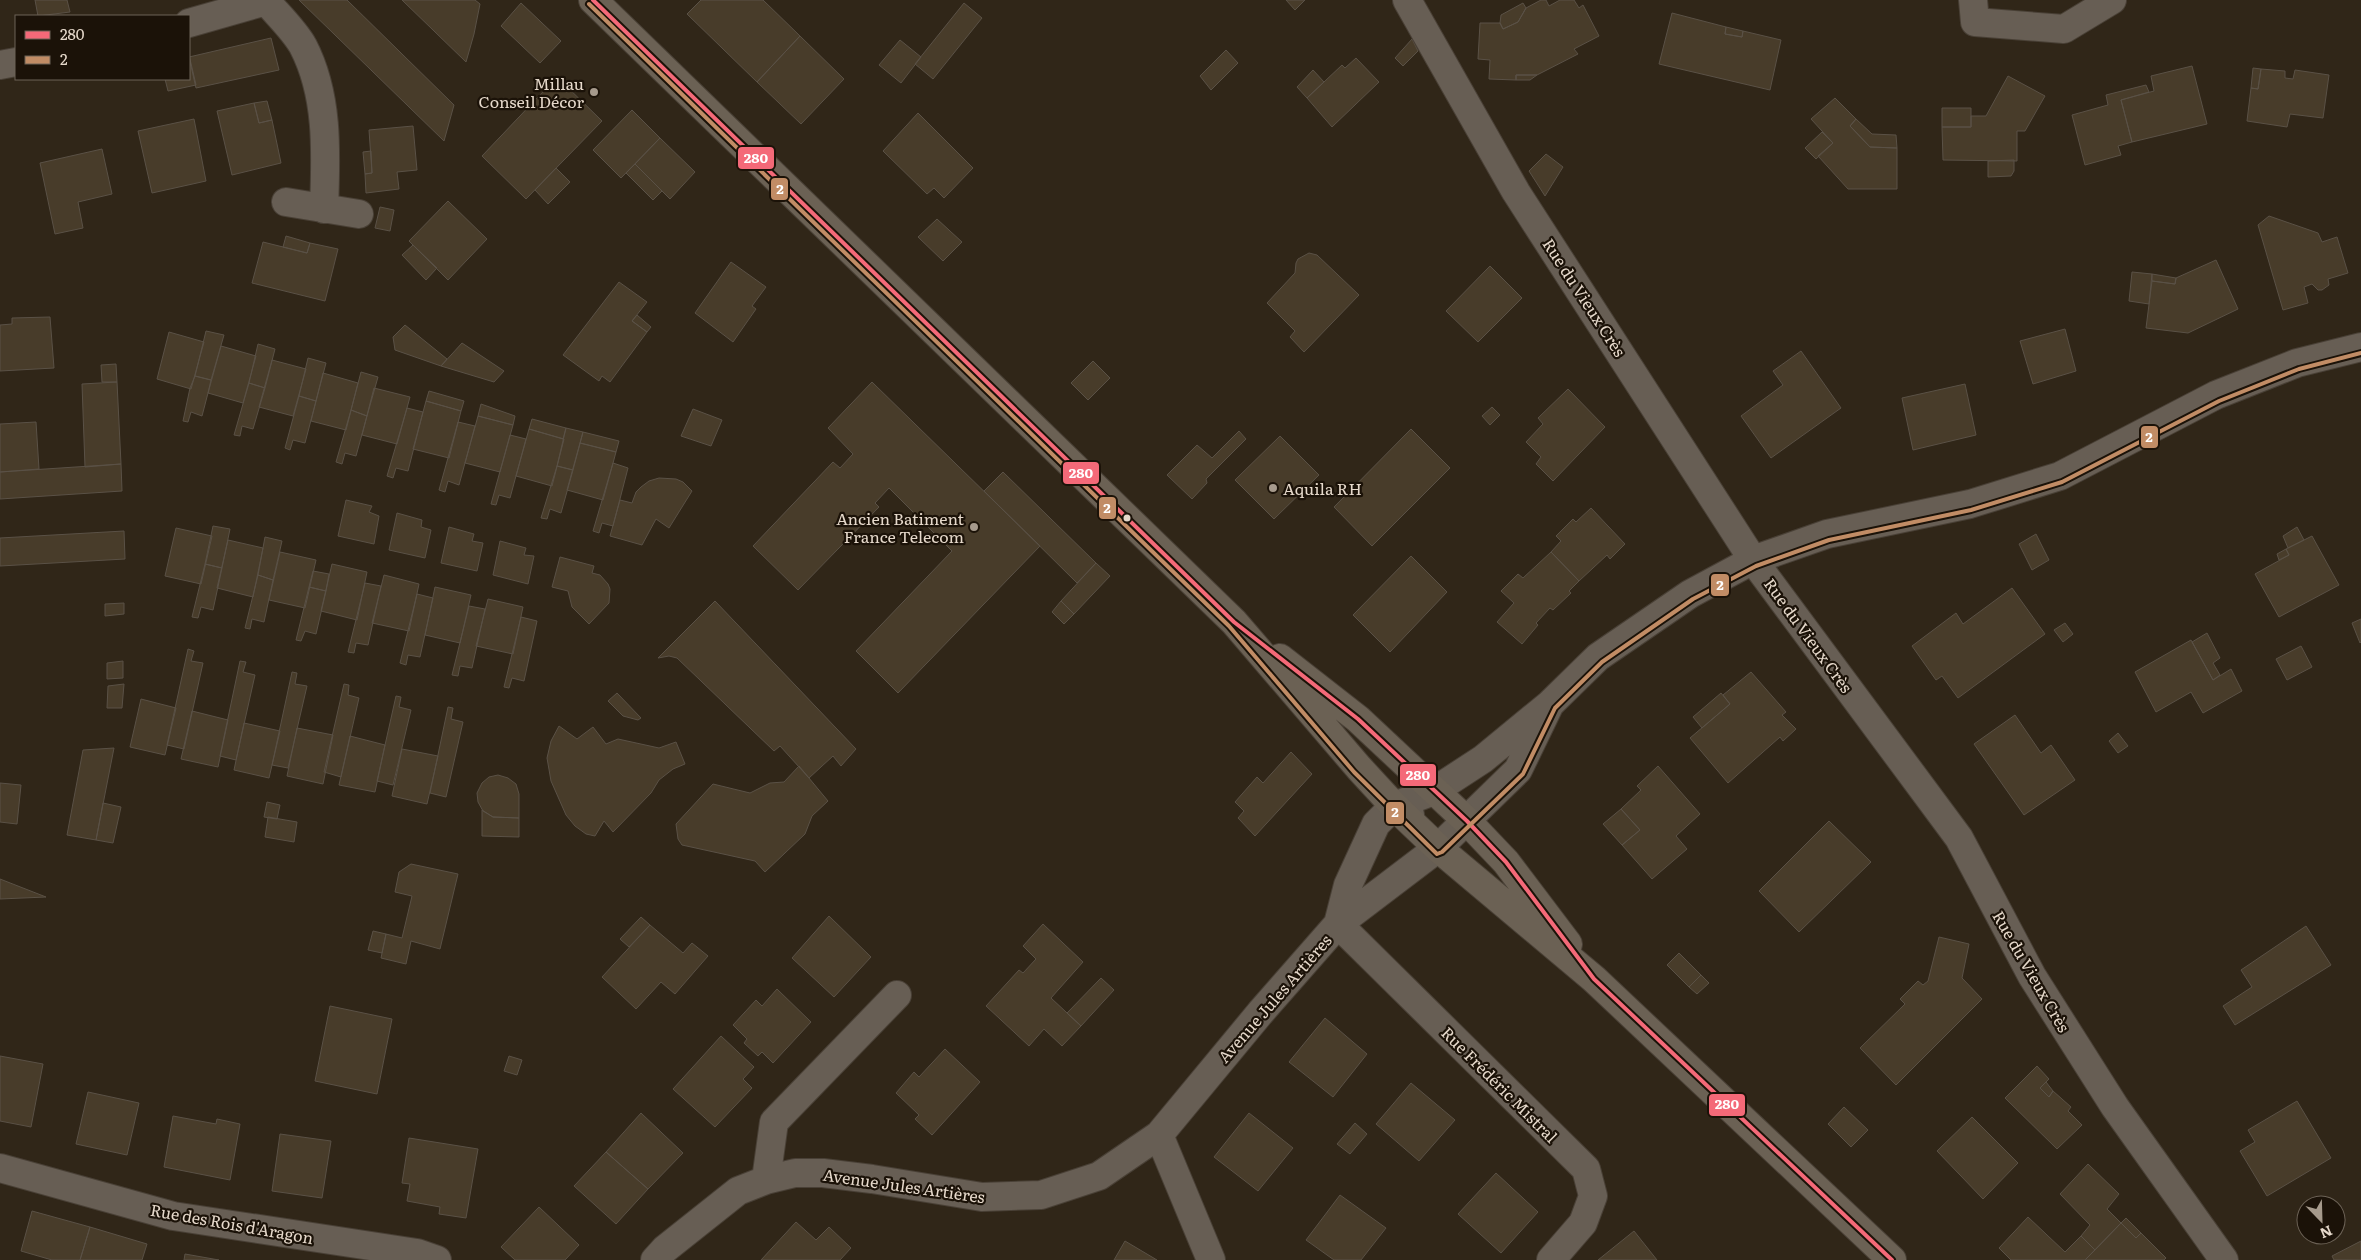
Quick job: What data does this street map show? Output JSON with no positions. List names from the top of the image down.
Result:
{
  "streets": {
    "street": [
      "Rue du Vieux Crès",
      "Avenue Jules Artières",
      "Rue Frédéric Mistral",
      "Rue des Rois d'Aragon"
    ]
  },
  "crossings": [
    ["Avenue Jules Artières", "Rue Frédéric Mistral"]
  ],
  "places": ["Millau Conseil Décor", "Aquila RH", "Ancien Batiment France Telecom"],
  "lines": ["transit line 280", "transit line 2"],
  "legend": ["280", "2"],
  "north": "bottom right"
}
